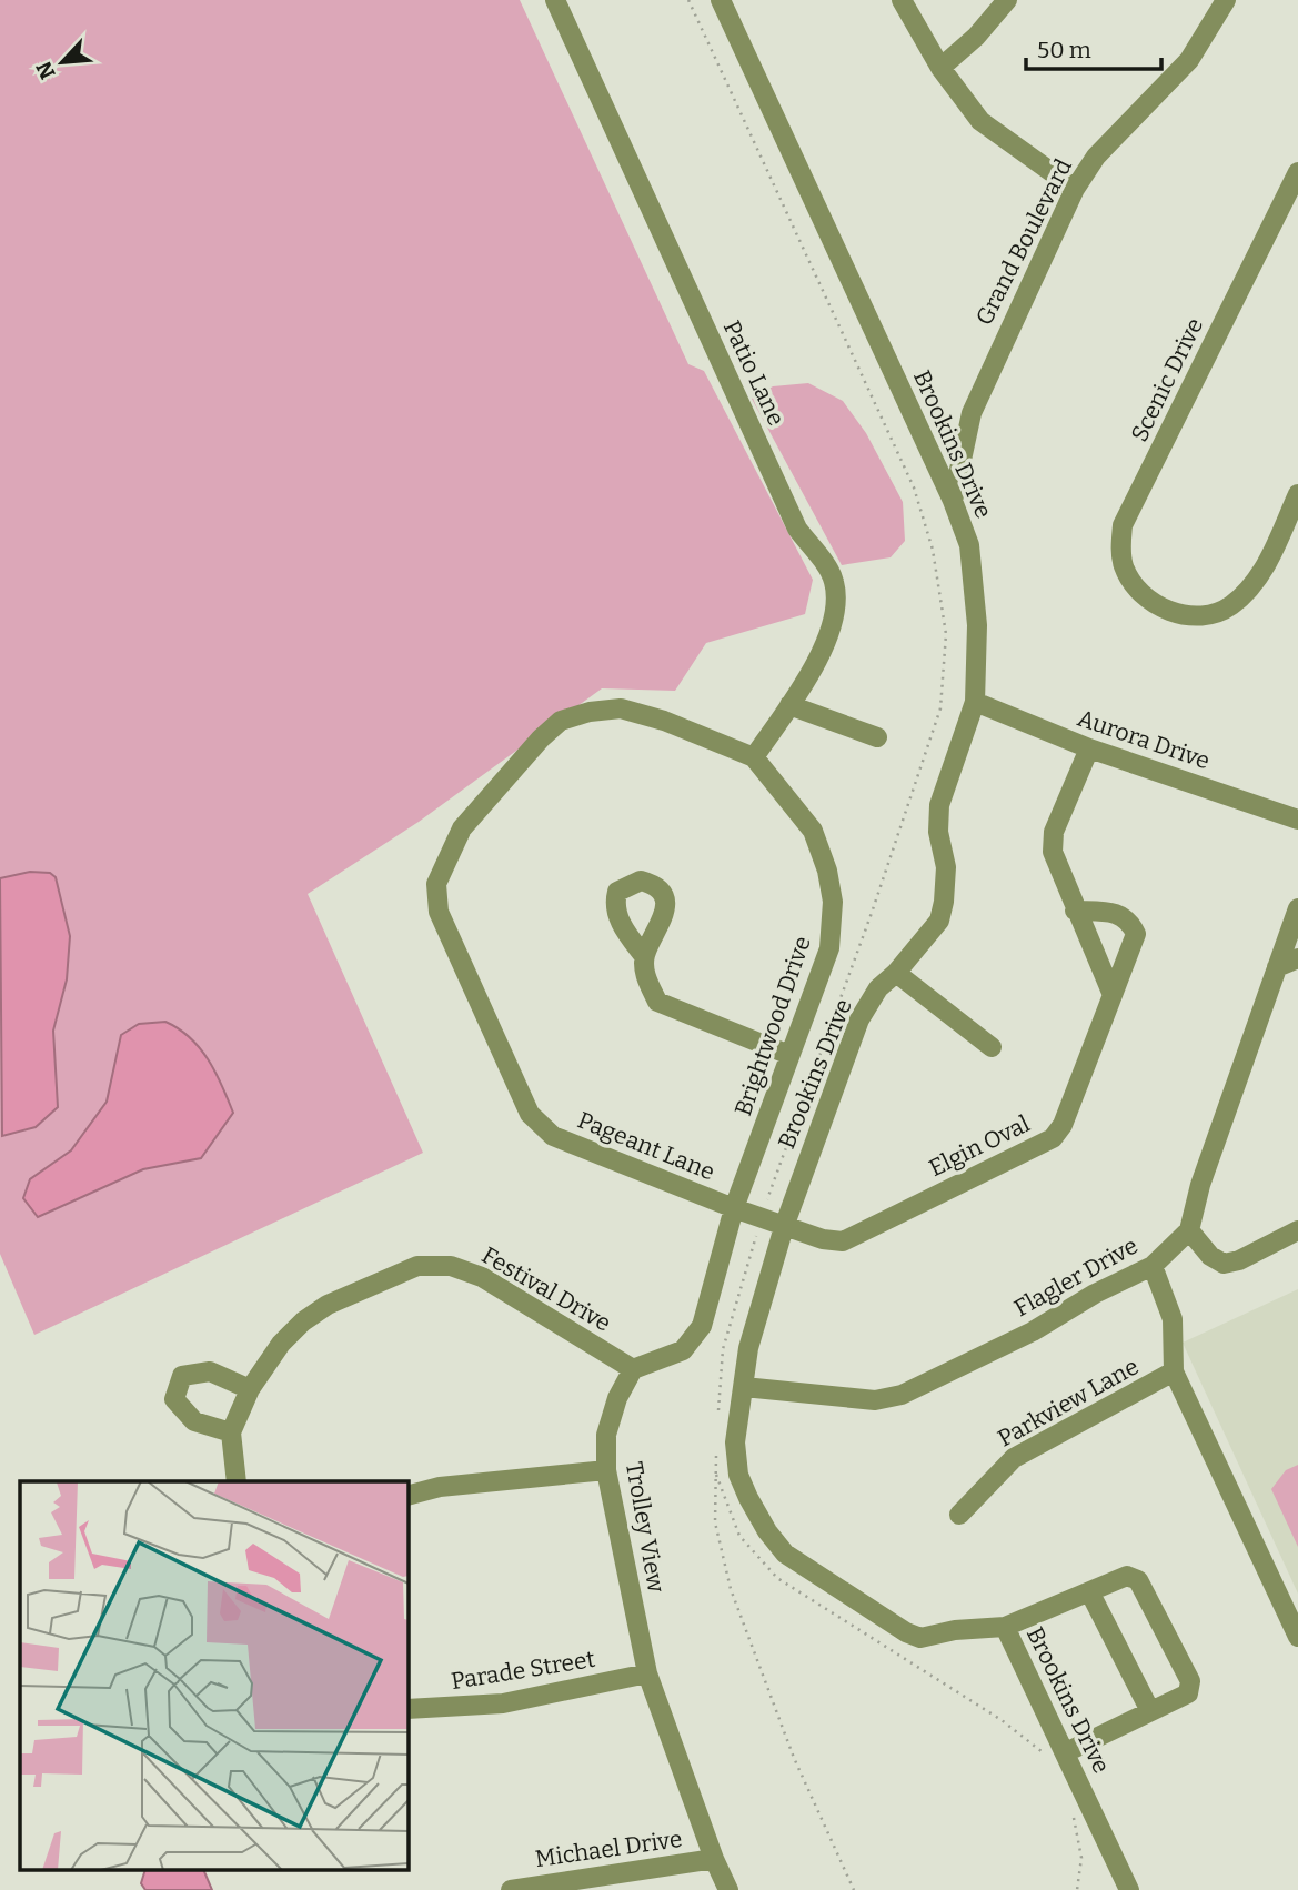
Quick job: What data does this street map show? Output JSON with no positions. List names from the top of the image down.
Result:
{
  "streets": {
    "street": [
      "Grand Boulevard",
      "Patio Lane",
      "Scenic Drive",
      "Brookins Drive",
      "Aurora Drive",
      "Brightwood Drive",
      "Pageant Lane",
      "Elgin Oval",
      "Flagler Drive",
      "Festival Drive",
      "Parkview Lane",
      "Trolley View",
      "Parade Street",
      "Michael Drive"
    ]
  },
  "crossings": [
    ["Grand Boulevard", "Brookins Drive"],
    ["Patio Lane", "Brightwood Drive"],
    ["Brookins Drive", "Aurora Drive"],
    ["Brookins Drive", "Pageant Lane"],
    ["Brookins Drive", "Elgin Oval"],
    ["Brookins Drive", "Flagler Drive"],
    ["Brightwood Drive", "Pageant Lane"],
    ["Pageant Lane", "Elgin Oval"],
    ["Festival Drive", "Trolley View"],
    ["Trolley View", "Parade Street"],
    ["Trolley View", "Michael Drive"]
  ],
  "scale_bar": "50 m",
  "north": "bottom left"
}
